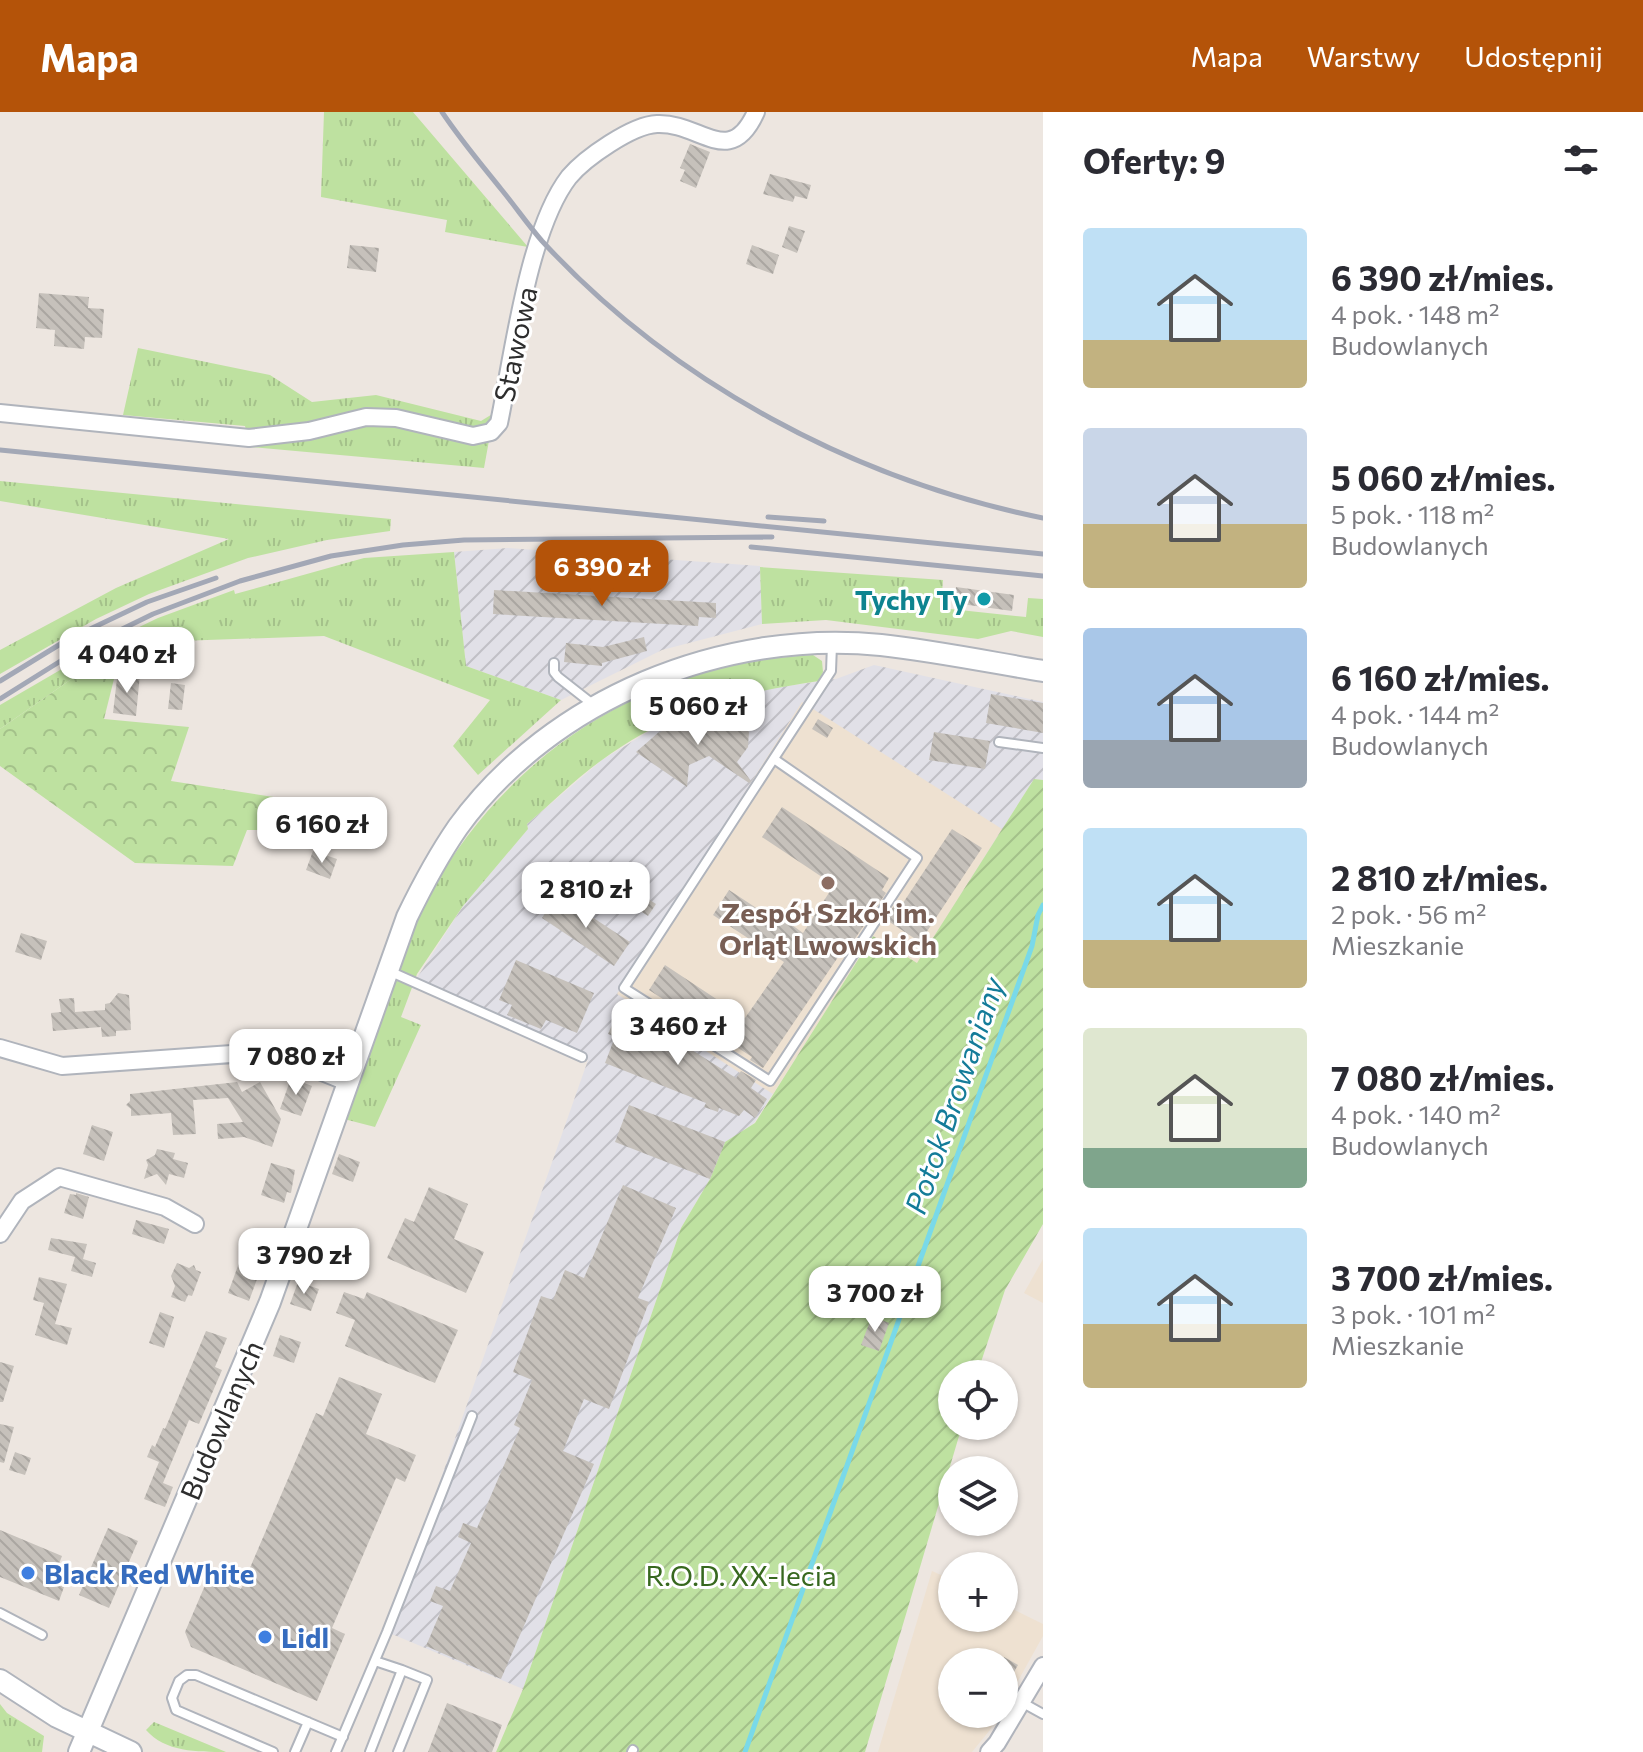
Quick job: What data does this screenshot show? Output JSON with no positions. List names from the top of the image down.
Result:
{
  "streets": {
    "street": ["Stawowa", "Budowlanych"]
  },
  "water": ["Potok Browaniany"],
  "parks": ["R.O.D. XX-lecia"],
  "places": [
    "Tychy Ty",
    "Zespół Szkół im. Orląt Lwowskich",
    "Black Red White",
    "Lidl"
  ],
  "page": {
    "header": "Mapa",
    "nav": ["Mapa", "Warstwy", "Udostępnij"],
    "heading": "Oferty: 9",
    "list": [
      {
        "name": "6 390 zł/mies.",
        "note": "4 pok. · 148 m² · Budowlanych"
      },
      {
        "name": "5 060 zł/mies.",
        "note": "5 pok. · 118 m² · Budowlanych"
      },
      {
        "name": "6 160 zł/mies.",
        "note": "4 pok. · 144 m² · Budowlanych"
      },
      {
        "name": "2 810 zł/mies.",
        "note": "2 pok. · 56 m² · Mieszkanie"
      },
      {
        "name": "7 080 zł/mies.",
        "note": "4 pok. · 140 m² · Budowlanych"
      },
      {
        "name": "3 700 zł/mies.",
        "note": "3 pok. · 101 m² · Mieszkanie"
      }
    ],
    "price": [
      "6 390 zł",
      "4 040 zł",
      "5 060 zł",
      "6 160 zł",
      "2 810 zł",
      "3 460 zł",
      "7 080 zł",
      "3 790 zł",
      "3 700 zł"
    ],
    "map_buttons": ["+", "−"]
  }
}
